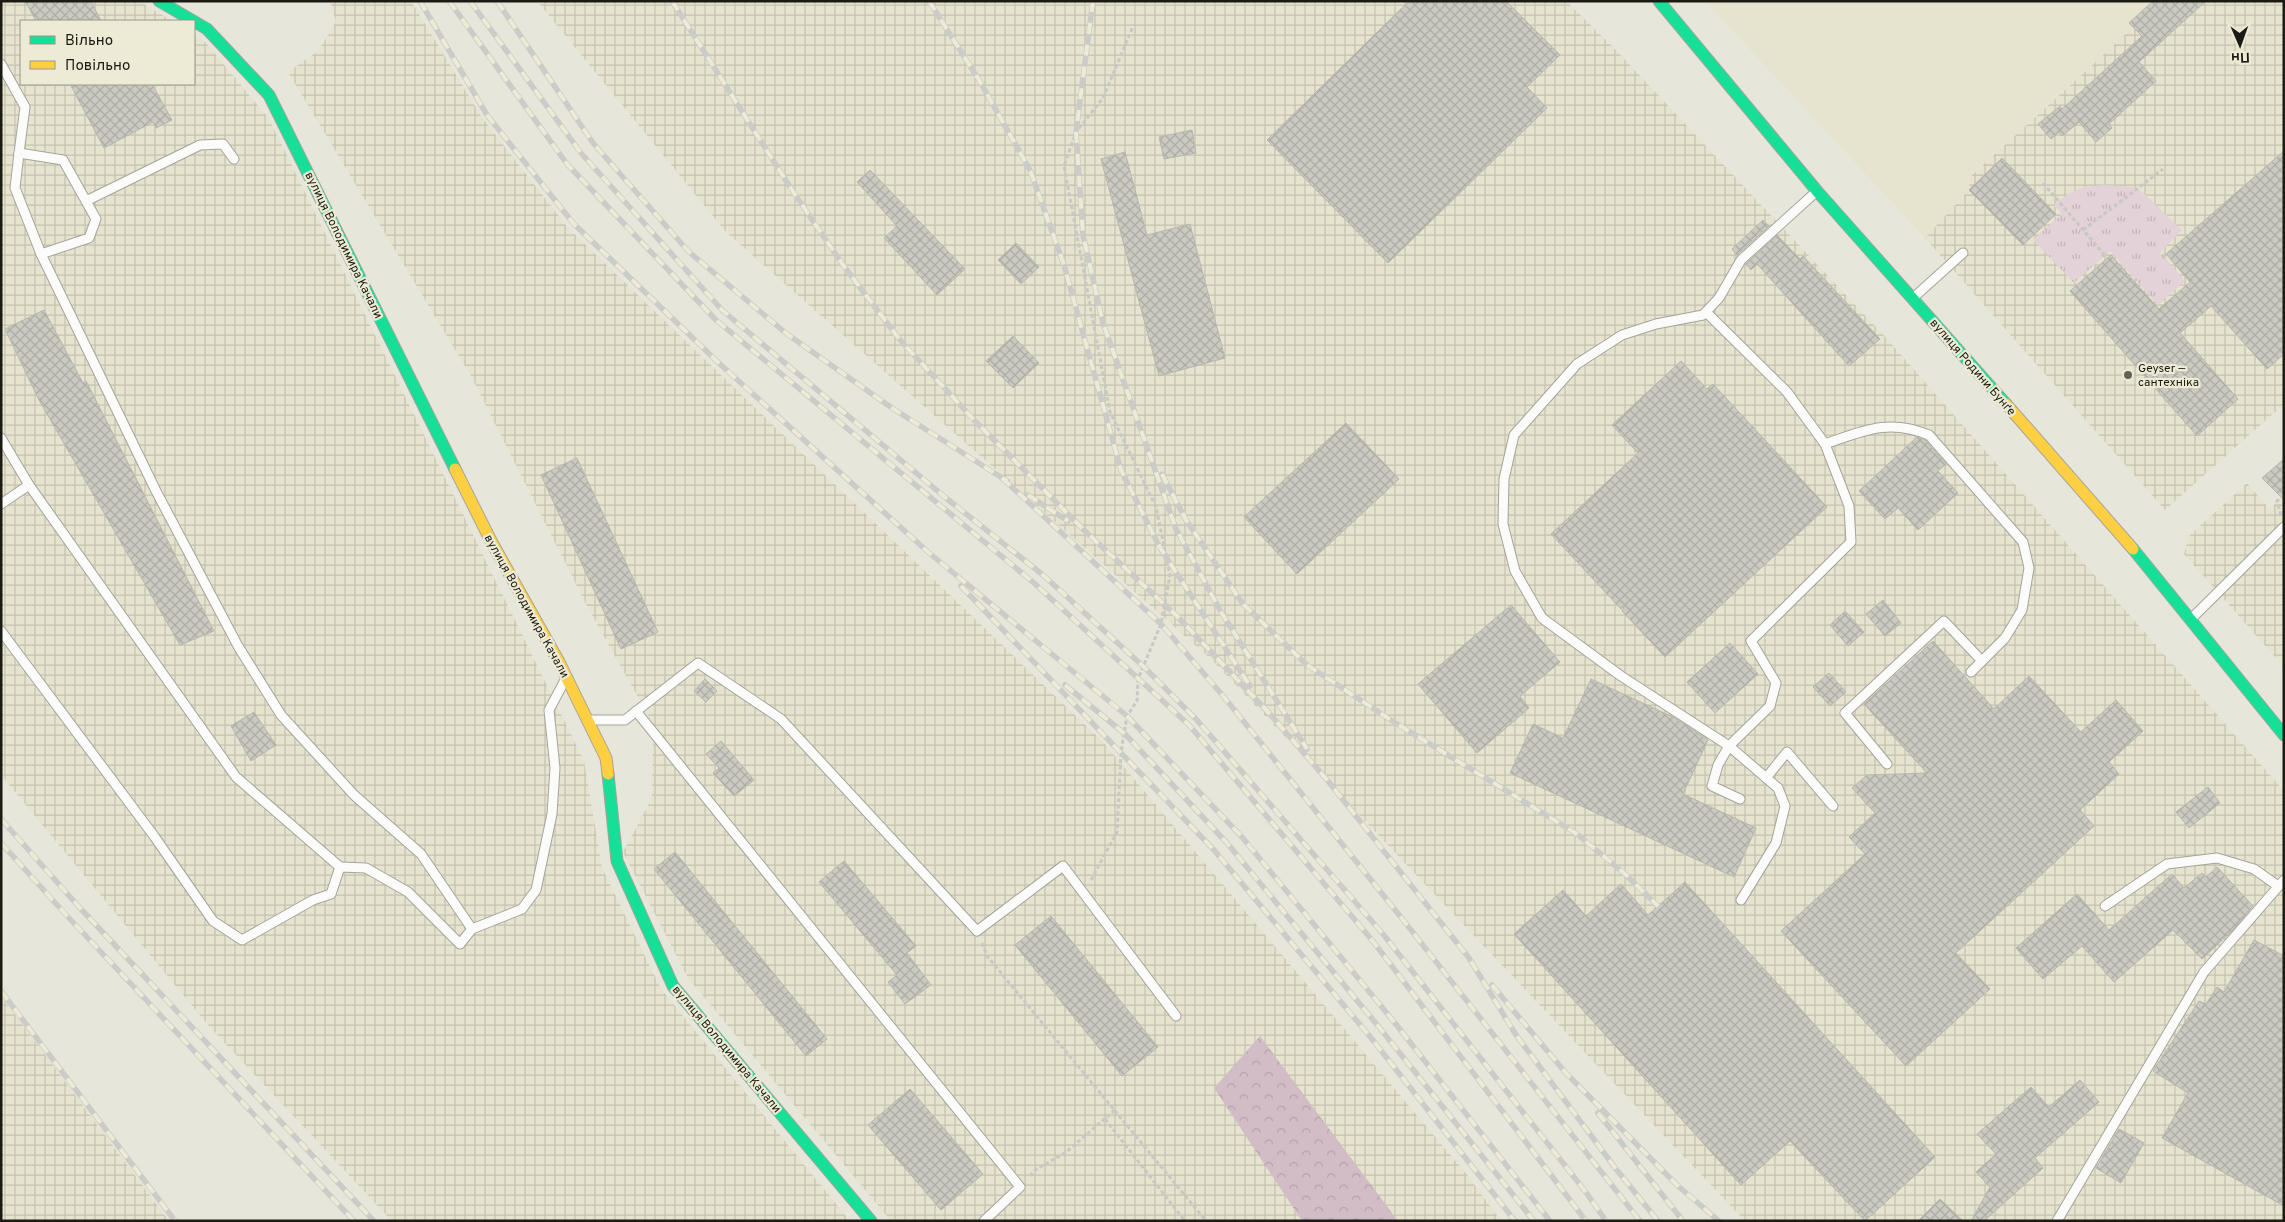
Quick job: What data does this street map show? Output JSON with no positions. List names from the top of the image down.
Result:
{
  "streets": {
    "street": ["вулиця Володимира Качали", "вулиця Родини Бунґе"]
  },
  "places": ["Geyser — сантехніка"],
  "legend": ["Вільно", "Повільно"],
  "north": "bottom"
}
